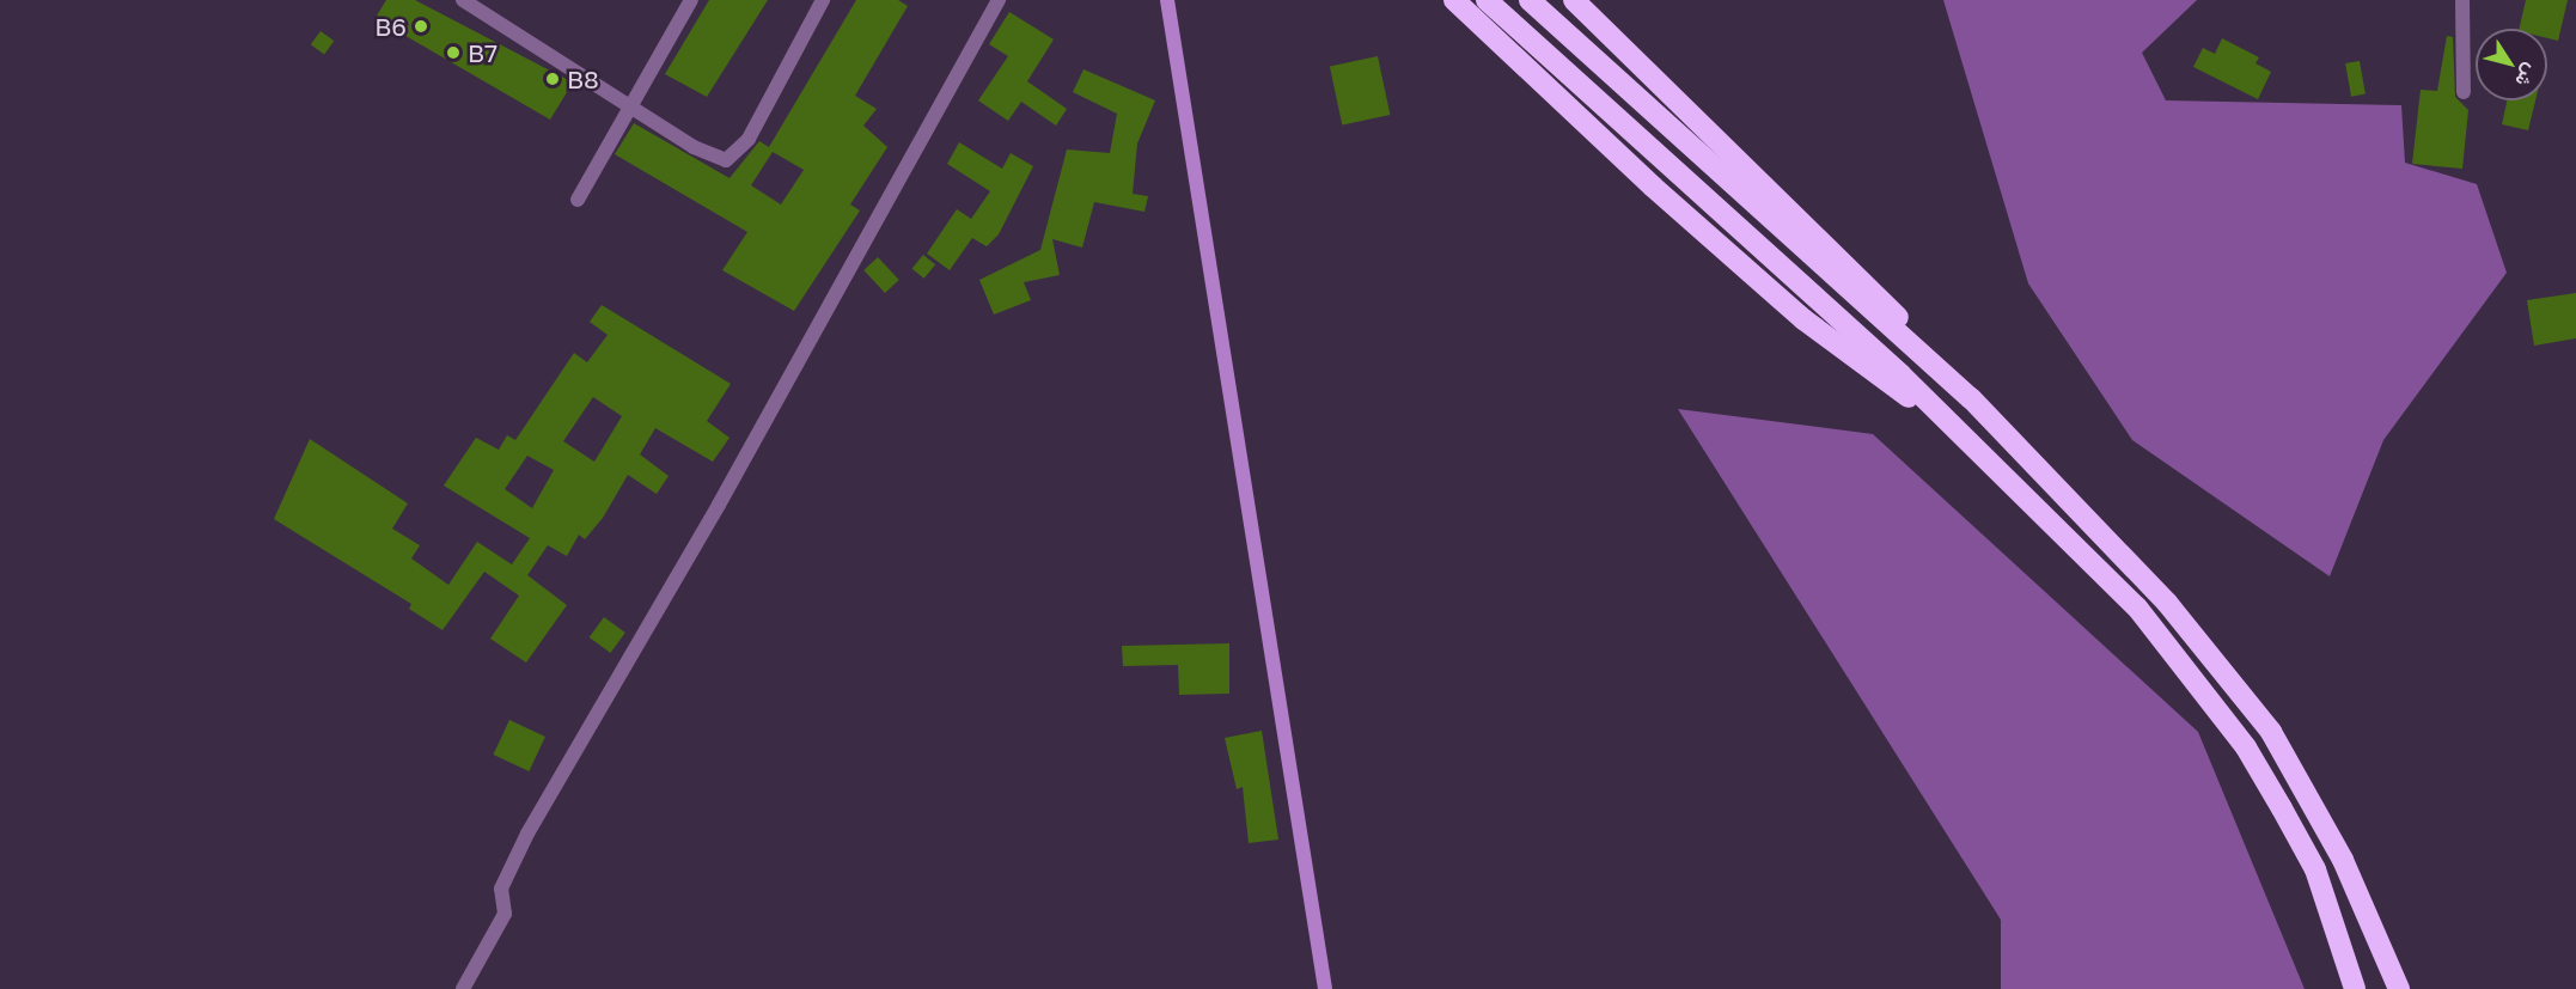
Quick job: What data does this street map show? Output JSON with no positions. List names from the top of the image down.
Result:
{
  "places": ["B6", "B7", "B8"],
  "north": "bottom right"
}
